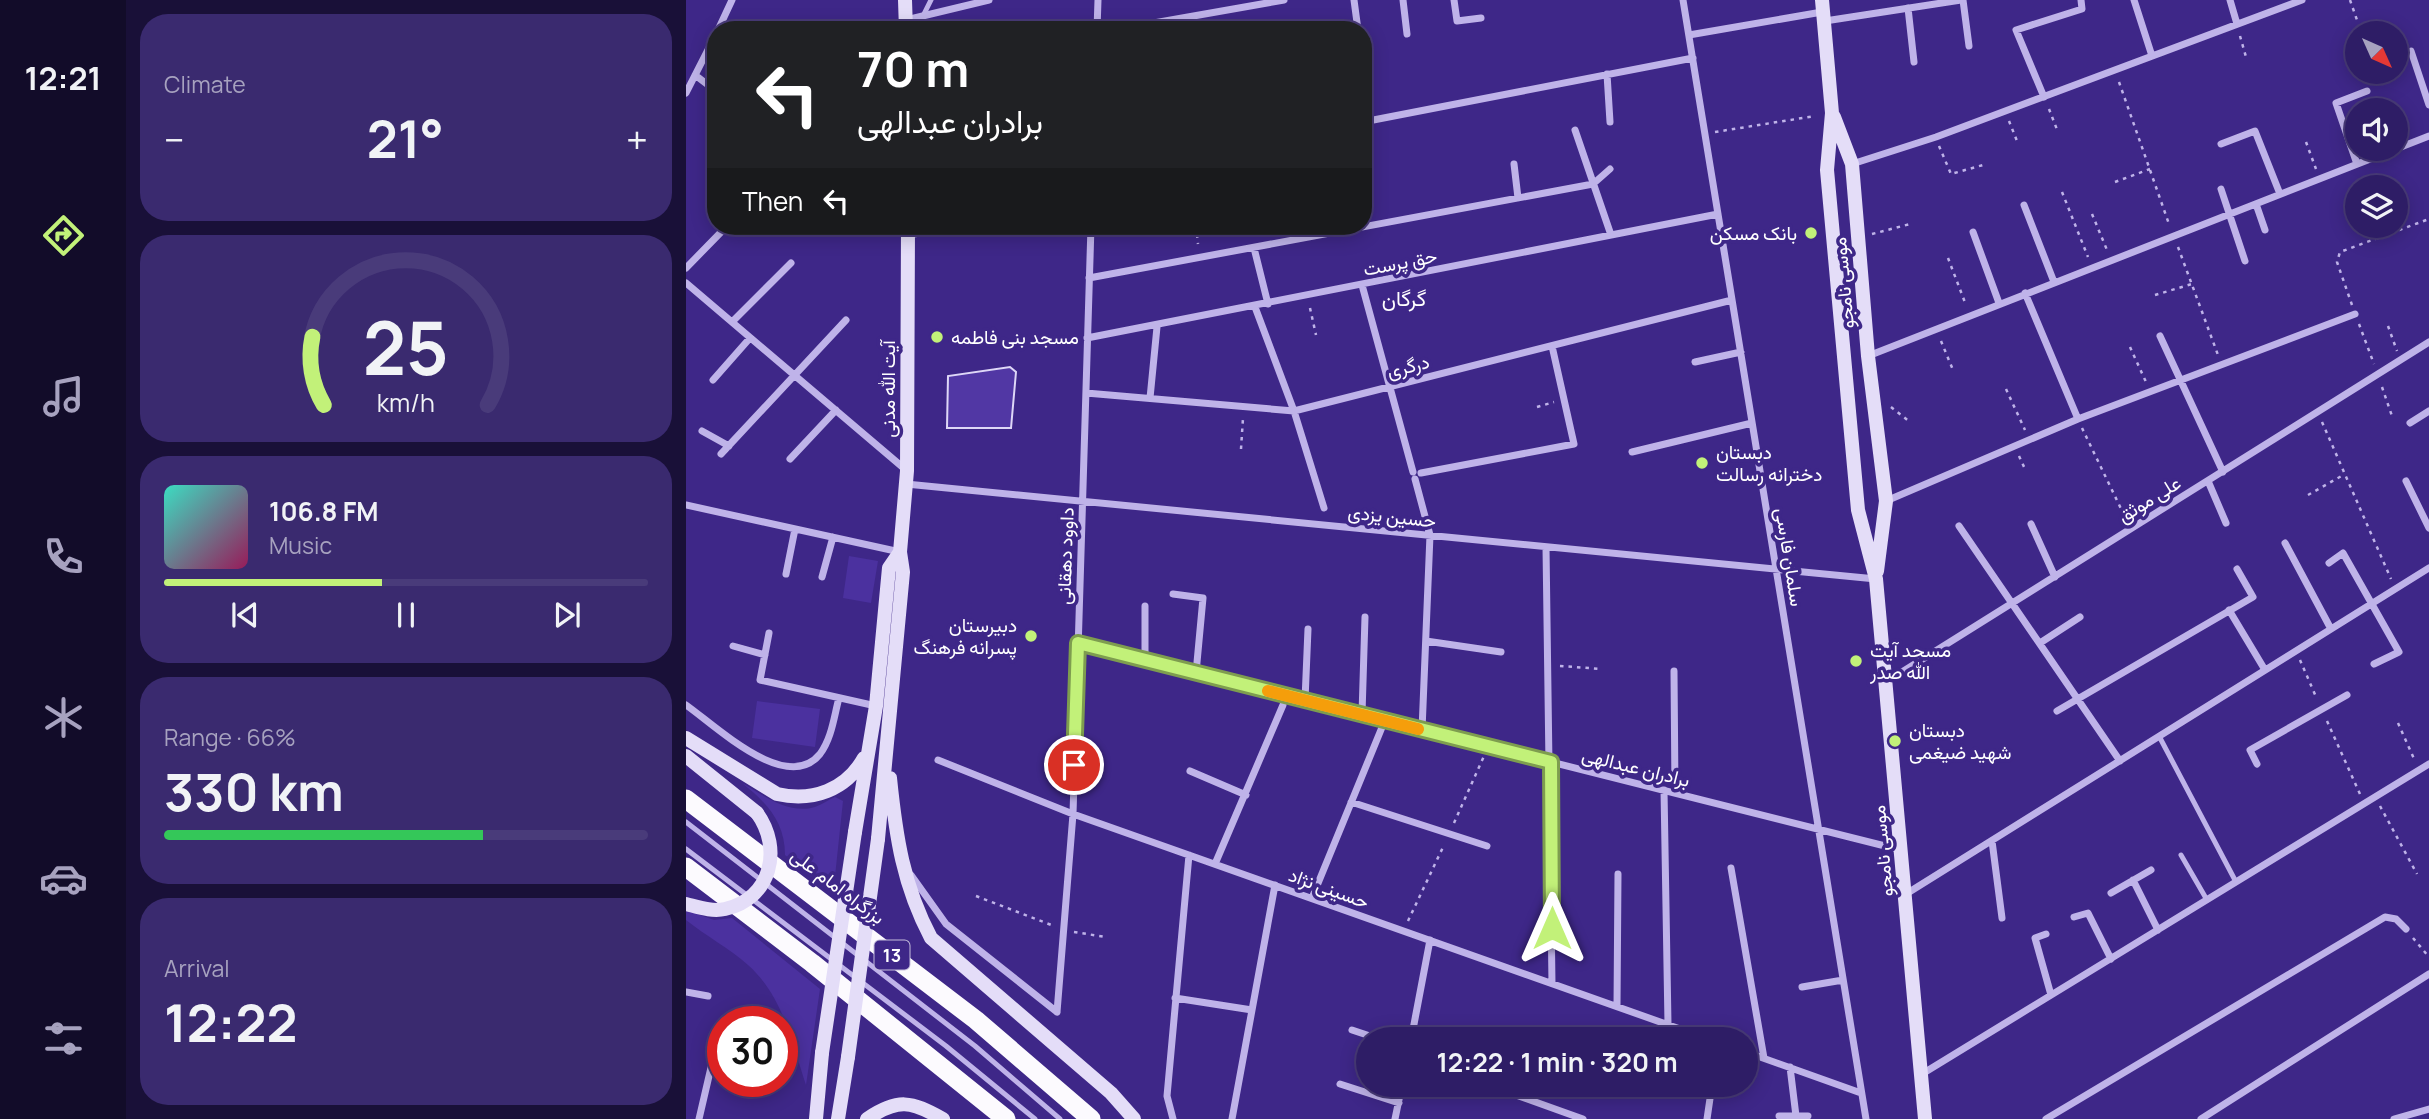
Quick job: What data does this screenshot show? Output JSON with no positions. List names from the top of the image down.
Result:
{
  "streets": {
    "highway": ["بزرگراه امام علی", "13"],
    "main road": ["موسی نامجو", "آیت الله مدنی"],
    "street": [
      "حق پرست",
      "درگری",
      "علی موثق",
      "حسین یزدی",
      "داوود دهقانی",
      "سلمان فارسی",
      "برادران عبدالهی",
      "حسینی نژاد"
    ]
  },
  "crossings": [
    ["حق پرست", "داوود دهقانی"],
    ["حق پرست", "سلمان فارسی"],
    ["موسی نامجو", "علی موثق"],
    ["موسی نامجو", "حسین یزدی"],
    ["موسی نامجو", "برادران عبدالهی"],
    ["درگری", "داوود دهقانی"],
    ["درگری", "سلمان فارسی"],
    ["آیت الله مدنی", "حسین یزدی"],
    ["حسین یزدی", "داوود دهقانی"],
    ["حسین یزدی", "سلمان فارسی"],
    ["داوود دهقانی", "برادران عبدالهی"],
    ["داوود دهقانی", "حسینی نژاد"],
    ["سلمان فارسی", "برادران عبدالهی"]
  ],
  "districts": ["گرگان"],
  "places": [
    "بانک مسکن",
    "مسجد بنی فاطمه",
    "دبستان دخترانه رسالت",
    "دبیرستان پسرانه فرهنگ",
    "مسجد آیت الله صدر",
    "دبستان شهید ضیغمی"
  ],
  "north": "bottom right",
  "page": {
    "tabs": "12:21",
    "tile": [
      "Climate",
      ["Range · 66%", "330 km"],
      ["Arrival", "12:22"]
    ],
    "turn": ["70 m", "برادران عبدالهی"],
    "heat": ["−", "21°", "+"],
    "then": "Then",
    "song": ["106.8 FM", "Music"],
    "limit": "30",
    "trip": "12:22 · 1 min · 320 m",
    "gauge": ["25", "km/h"]
  }
}
